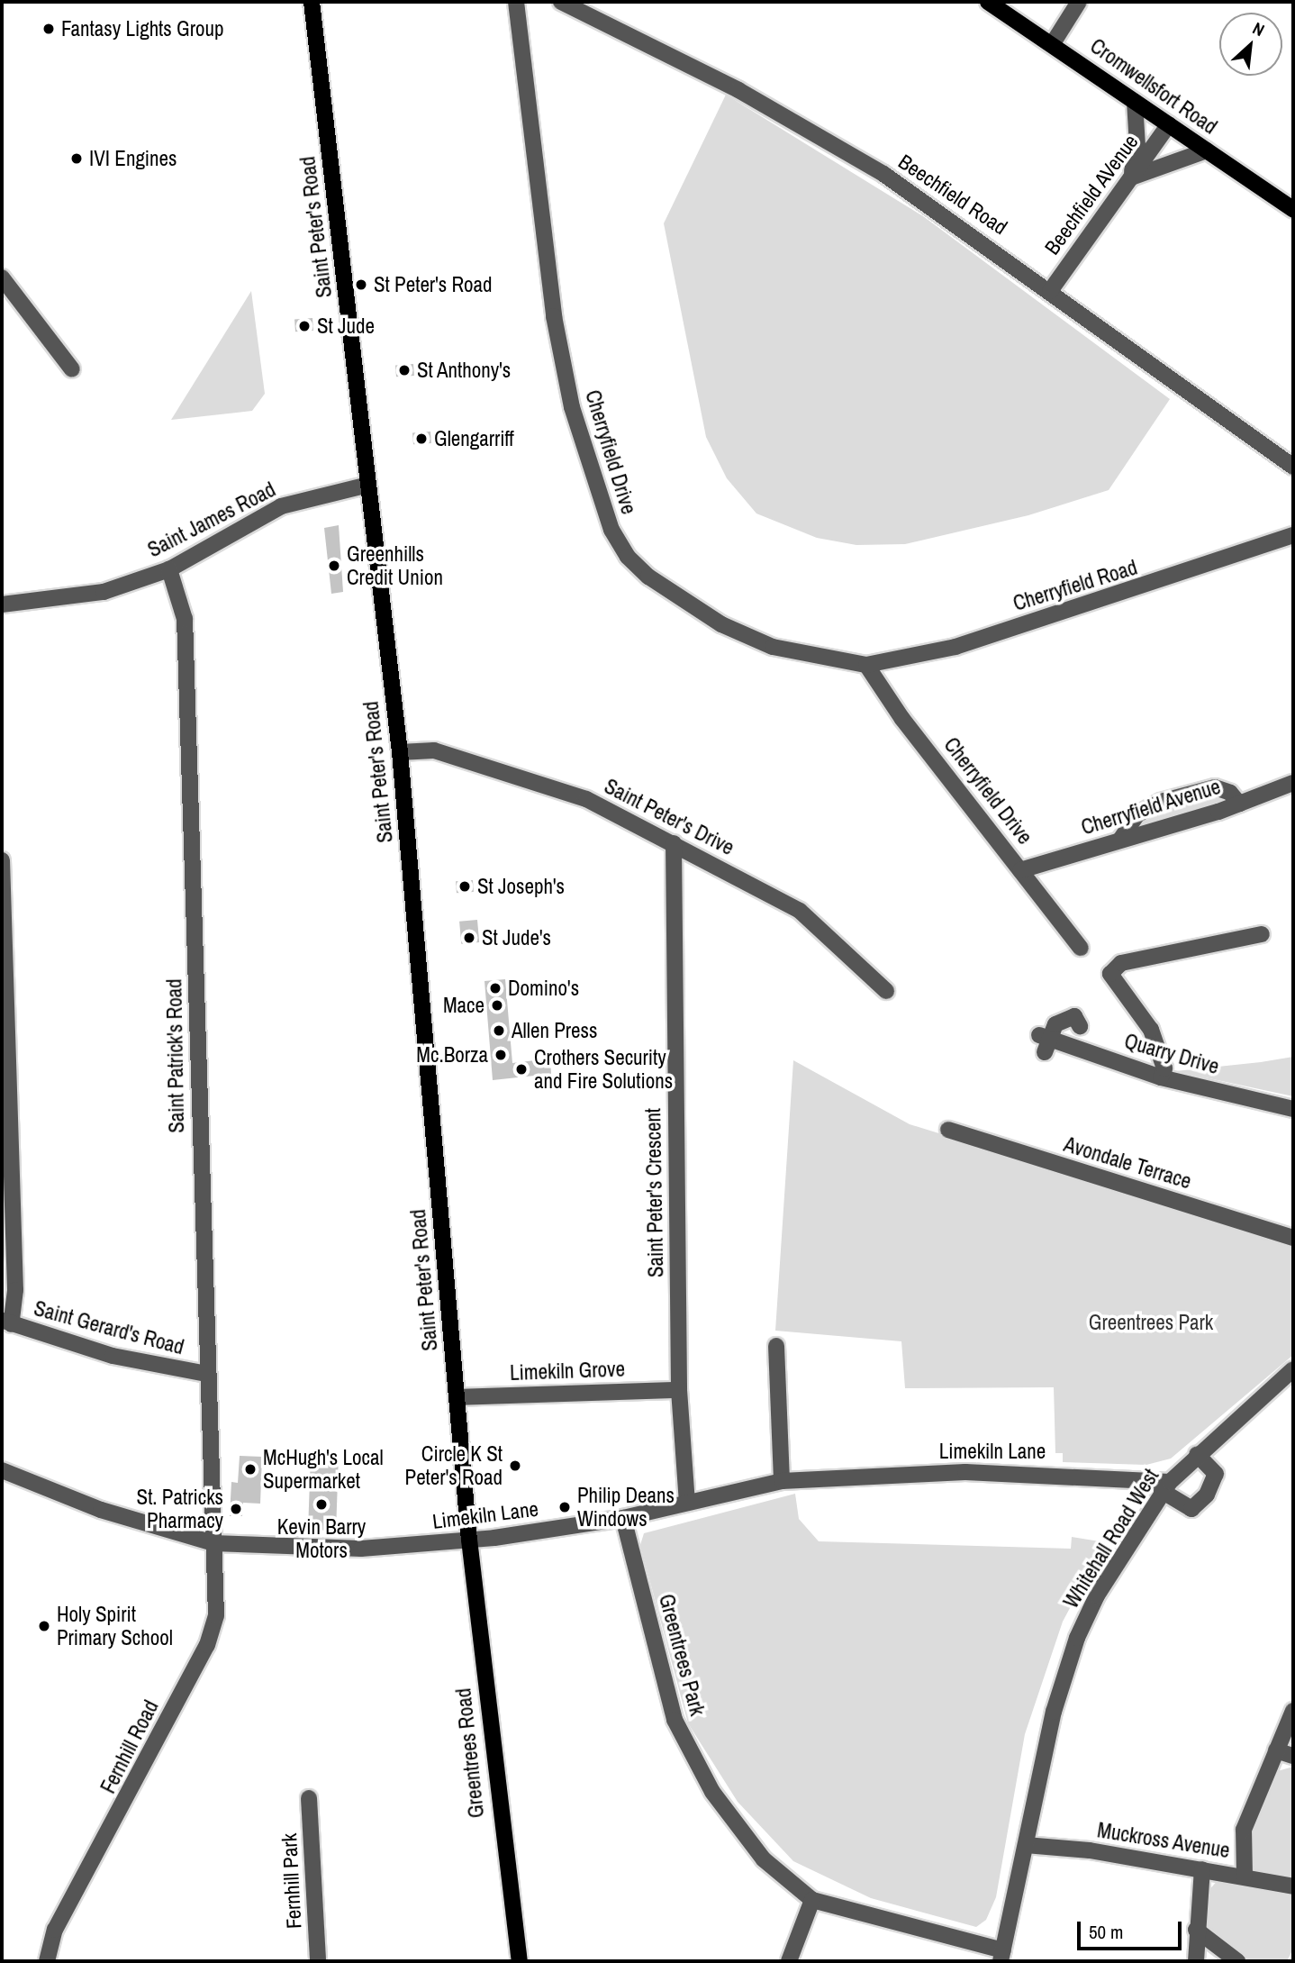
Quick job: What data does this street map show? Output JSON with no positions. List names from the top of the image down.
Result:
{
  "streets": {
    "main road": ["Cromwellsfort Road", "Saint Peter's Road", "Greentrees Road"],
    "street": [
      "Beechfield Road",
      "Beechfield AVenue",
      "Cherryfield Drive",
      "Saint James Road",
      "Cherryfield Road",
      "Cherryfield Avenue",
      "Saint Peter's Drive",
      "Quarry Drive",
      "Saint Patrick's Road",
      "Avondale Terrace",
      "Saint Peter's Crescent",
      "Saint Gerard's Road",
      "Limekiln Grove",
      "Limekiln Lane",
      "Whitehall Road West",
      "Greentrees Park",
      "Fernhill Road",
      "Muckross Avenue",
      "Fernhill Park"
    ]
  },
  "crossings": [
    ["Cromwellsfort Road", "Beechfield AVenue"],
    ["Beechfield Road", "Beechfield AVenue"],
    ["Saint Peter's Road", "Saint James Road"],
    ["Saint Peter's Road", "Saint Peter's Drive"],
    ["Saint Peter's Road", "Limekiln Grove"],
    ["Saint Peter's Road", "Limekiln Lane"],
    ["Saint Peter's Road", "Greentrees Road"],
    ["Cherryfield Drive", "Cherryfield Road"],
    ["Cherryfield Drive", "Cherryfield Avenue"],
    ["Saint James Road", "Saint Patrick's Road"],
    ["Saint Peter's Drive", "Saint Peter's Crescent"],
    ["Saint Patrick's Road", "Saint Gerard's Road"],
    ["Saint Patrick's Road", "Limekiln Lane"],
    ["Saint Patrick's Road", "Fernhill Road"],
    ["Saint Peter's Crescent", "Limekiln Grove"],
    ["Saint Peter's Crescent", "Limekiln Lane"],
    ["Limekiln Lane", "Whitehall Road West"],
    ["Limekiln Lane", "Greentrees Park"],
    ["Limekiln Lane", "Fernhill Road"],
    ["Limekiln Lane", "Greentrees Road"],
    ["Whitehall Road West", "Greentrees Park"],
    ["Whitehall Road West", "Muckross Avenue"]
  ],
  "parks": ["Greentrees Park"],
  "places": [
    "Fantasy Lights Group",
    "IVI Engines",
    "St Peter's Road",
    "St Jude",
    "St Anthony's",
    "Glengarriff",
    "Greenhills Credit Union",
    "St Joseph's",
    "St Jude's",
    "Domino's",
    "Mace",
    "Allen Press",
    "Mc.Borza",
    "Crothers Security and Fire Solutions",
    "Circle K St Peter's Road",
    "McHugh's Local Supermarket",
    "Kevin Barry Motors",
    "Philip Deans Windows",
    "St. Patricks Pharmacy",
    "Holy Spirit Primary School"
  ],
  "scale_bar": "50 m",
  "north": "top right"
}
